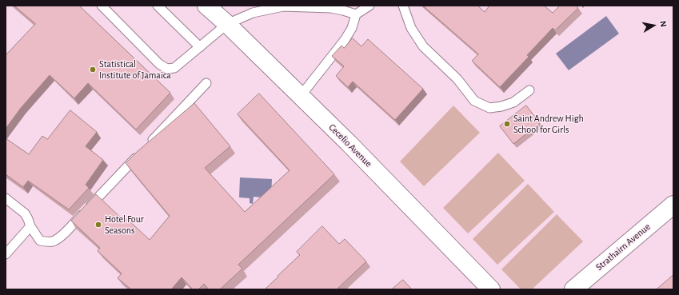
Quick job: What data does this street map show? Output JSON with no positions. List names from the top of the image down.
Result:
{
  "streets": {
    "street": ["Cecelio Avenue", "Strathairn Avenue"]
  },
  "places": ["Statistical Institute of Jamaica", "Saint Andrew High School for Girls", "Hotel Four Seasons"],
  "north": "right"
}
